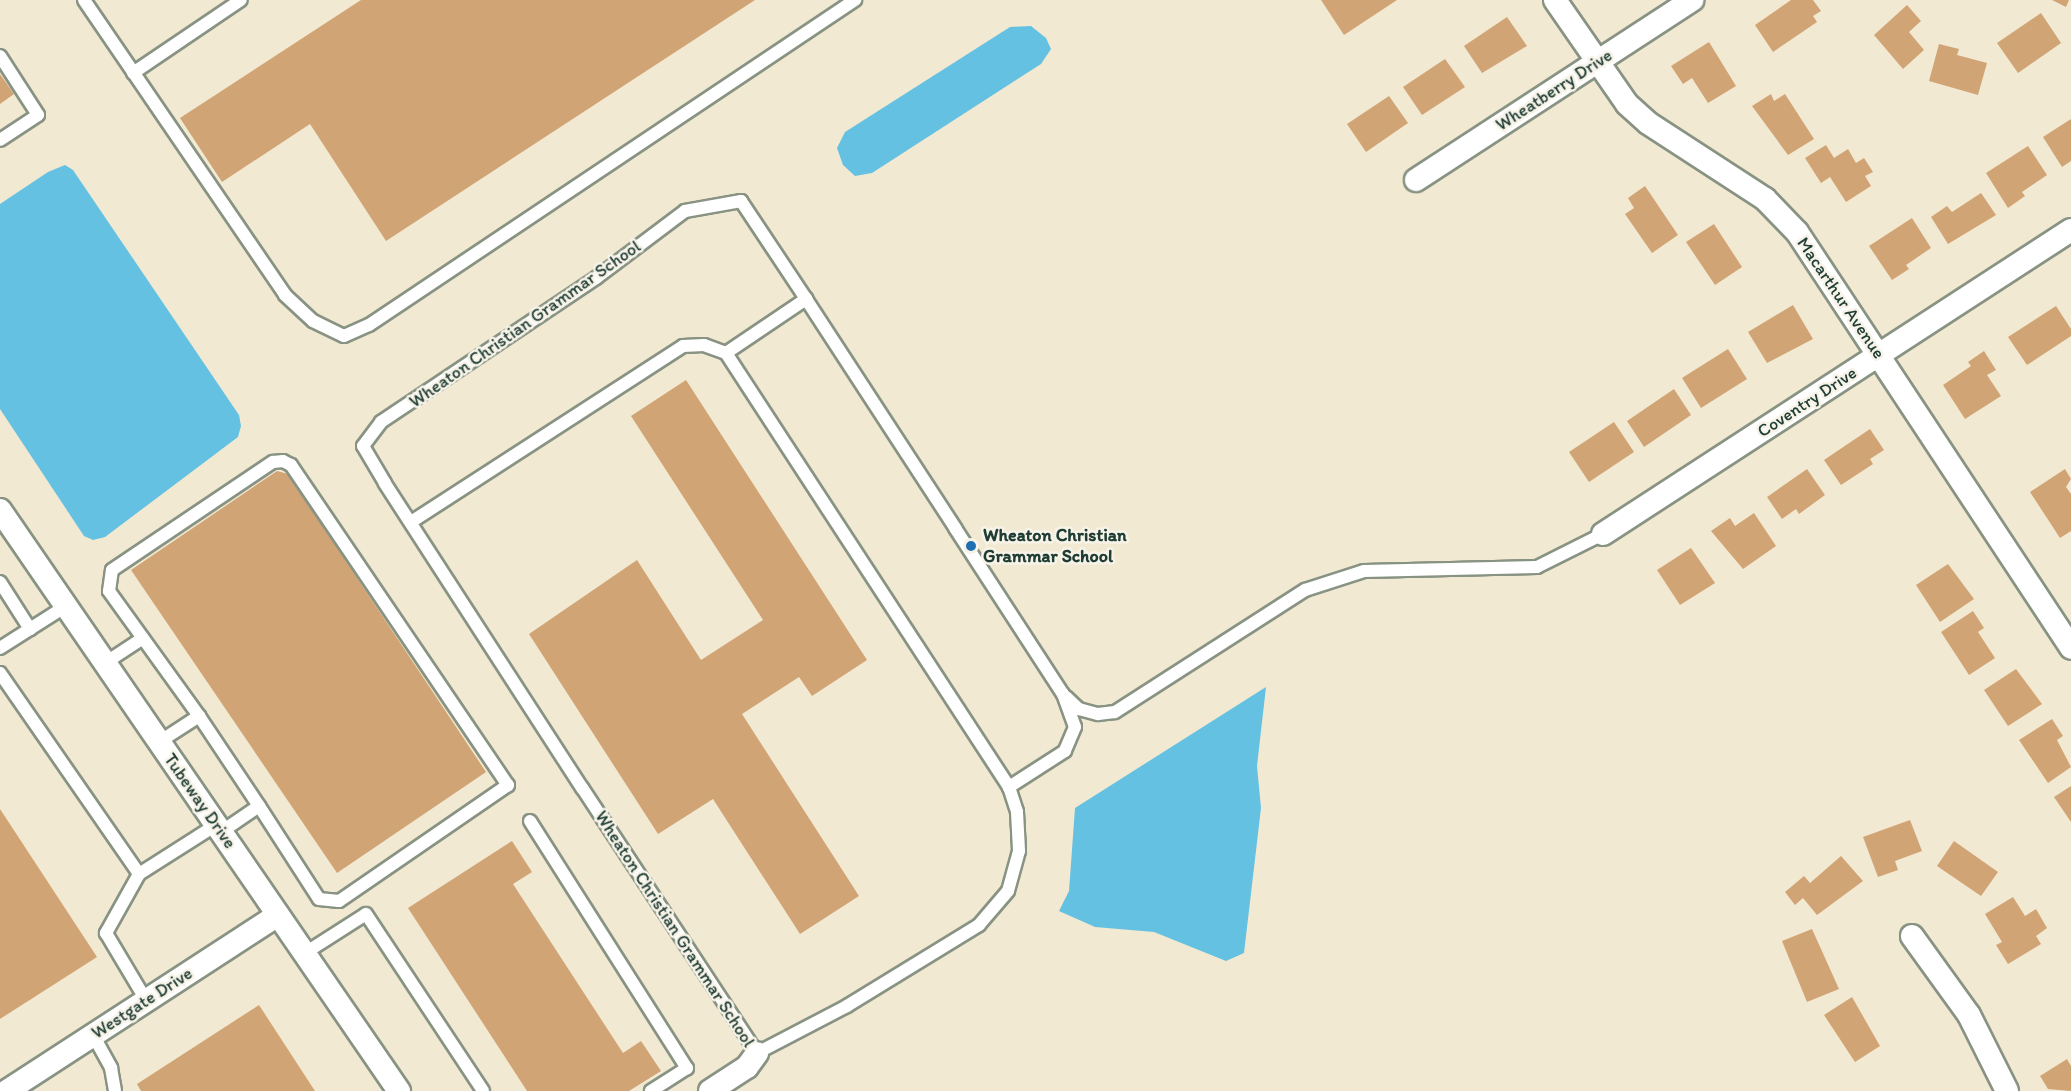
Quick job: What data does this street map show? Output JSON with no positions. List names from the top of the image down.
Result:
{
  "streets": {
    "street": [
      "Wheatberry Drive",
      "Macarthur Avenue",
      "Coventry Drive",
      "Tubeway Drive",
      "Westgate Drive"
    ],
    "lane": ["Wheaton Christian Grammar School"]
  },
  "crossings": [
    ["Wheatberry Drive", "Macarthur Avenue"],
    ["Macarthur Avenue", "Coventry Drive"],
    ["Tubeway Drive", "Westgate Drive"]
  ],
  "places": ["Wheaton Christian Grammar School"]
}
